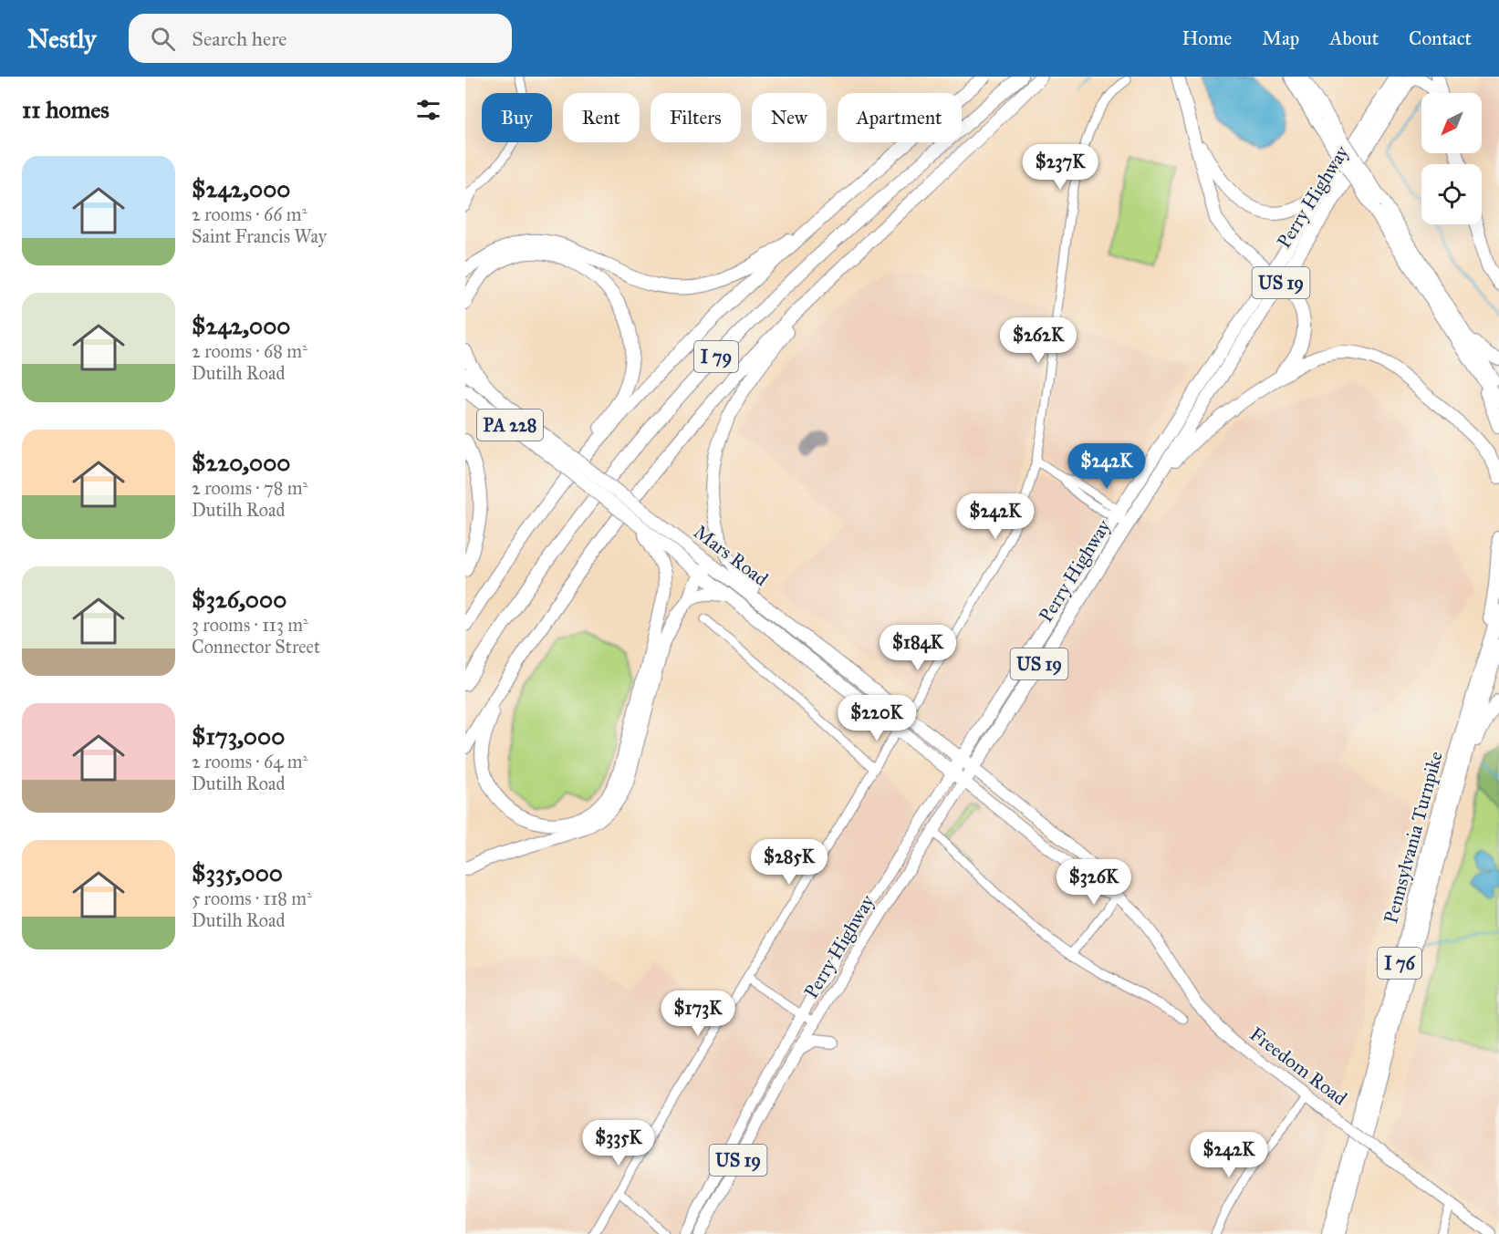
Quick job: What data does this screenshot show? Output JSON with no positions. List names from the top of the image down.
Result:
{
  "streets": {
    "highway": [
      "Perry Highway",
      "US 19",
      "I 79",
      "PA 228",
      "Mars Road",
      "Pennsylvania Turnpike",
      "I 76",
      "Freedom Road"
    ]
  },
  "crossings": [
    ["Perry Highway", "Mars Road"],
    ["Perry Highway", "Freedom Road"],
    ["Mars Road", "Freedom Road"]
  ],
  "north": "bottom left",
  "page": {
    "header": "Nestly",
    "search": "Search here",
    "nav": [
      "Home",
      "Map",
      "About",
      "Contact"
    ],
    "heading": "11 homes",
    "chip": [
      "Buy",
      "Rent",
      "Filters",
      "New",
      "Apartment"
    ],
    "list": [
      {
        "name": "$242,000",
        "note": "2 rooms · 66 m² · Saint Francis Way"
      },
      {
        "name": "$242,000",
        "note": "2 rooms · 68 m² · Dutilh Road"
      },
      {
        "name": "$220,000",
        "note": "2 rooms · 78 m² · Dutilh Road"
      },
      {
        "name": "$326,000",
        "note": "3 rooms · 113 m² · Connector Street"
      },
      {
        "name": "$173,000",
        "note": "2 rooms · 64 m² · Dutilh Road"
      },
      {
        "name": "$335,000",
        "note": "5 rooms · 118 m² · Dutilh Road"
      }
    ],
    "price": [
      "$237K",
      "$262K",
      "$242K",
      "$242K",
      "$184K",
      "$220K",
      "$285K",
      "$326K",
      "$173K",
      "$335K",
      "$242K"
    ]
  }
}
